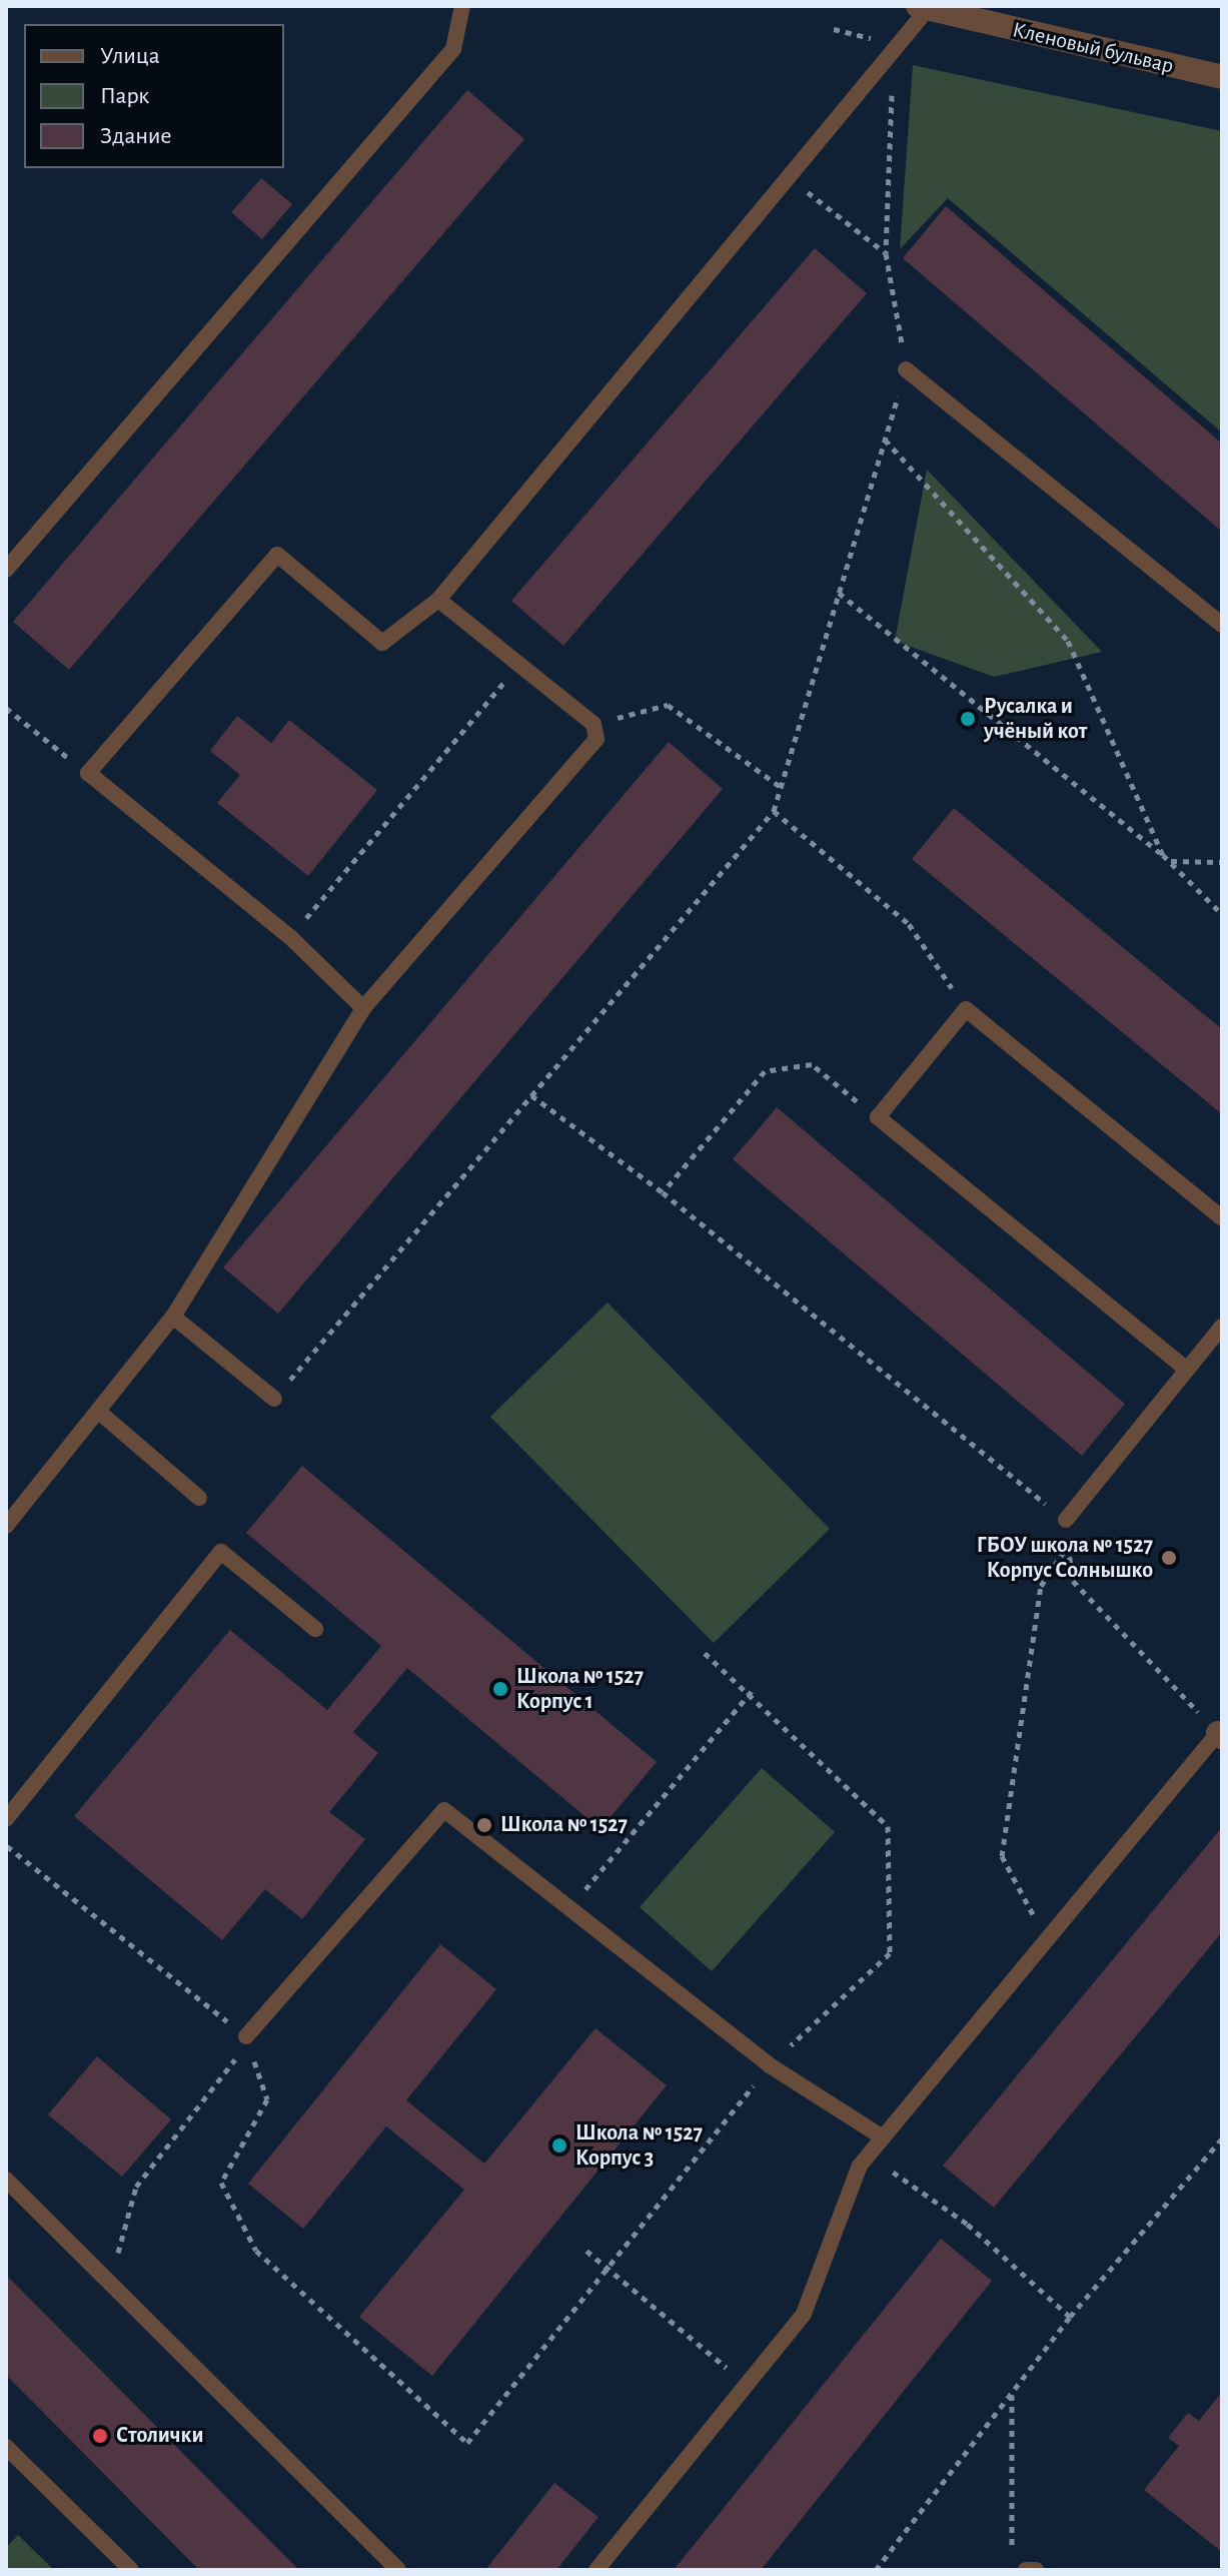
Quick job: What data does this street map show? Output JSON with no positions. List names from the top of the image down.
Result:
{
  "streets": {
    "street": ["Кленовый бульвар"]
  },
  "places": [
    "Русалка и учёный кот",
    "ГБОУ школа № 1527 Корпус Солнышко",
    "Школа № 1527 Корпус 1",
    "Школа № 1527",
    "Школа № 1527 Корпус 3",
    "Столички"
  ],
  "legend": ["Улица", "Парк", "Здание"]
}
